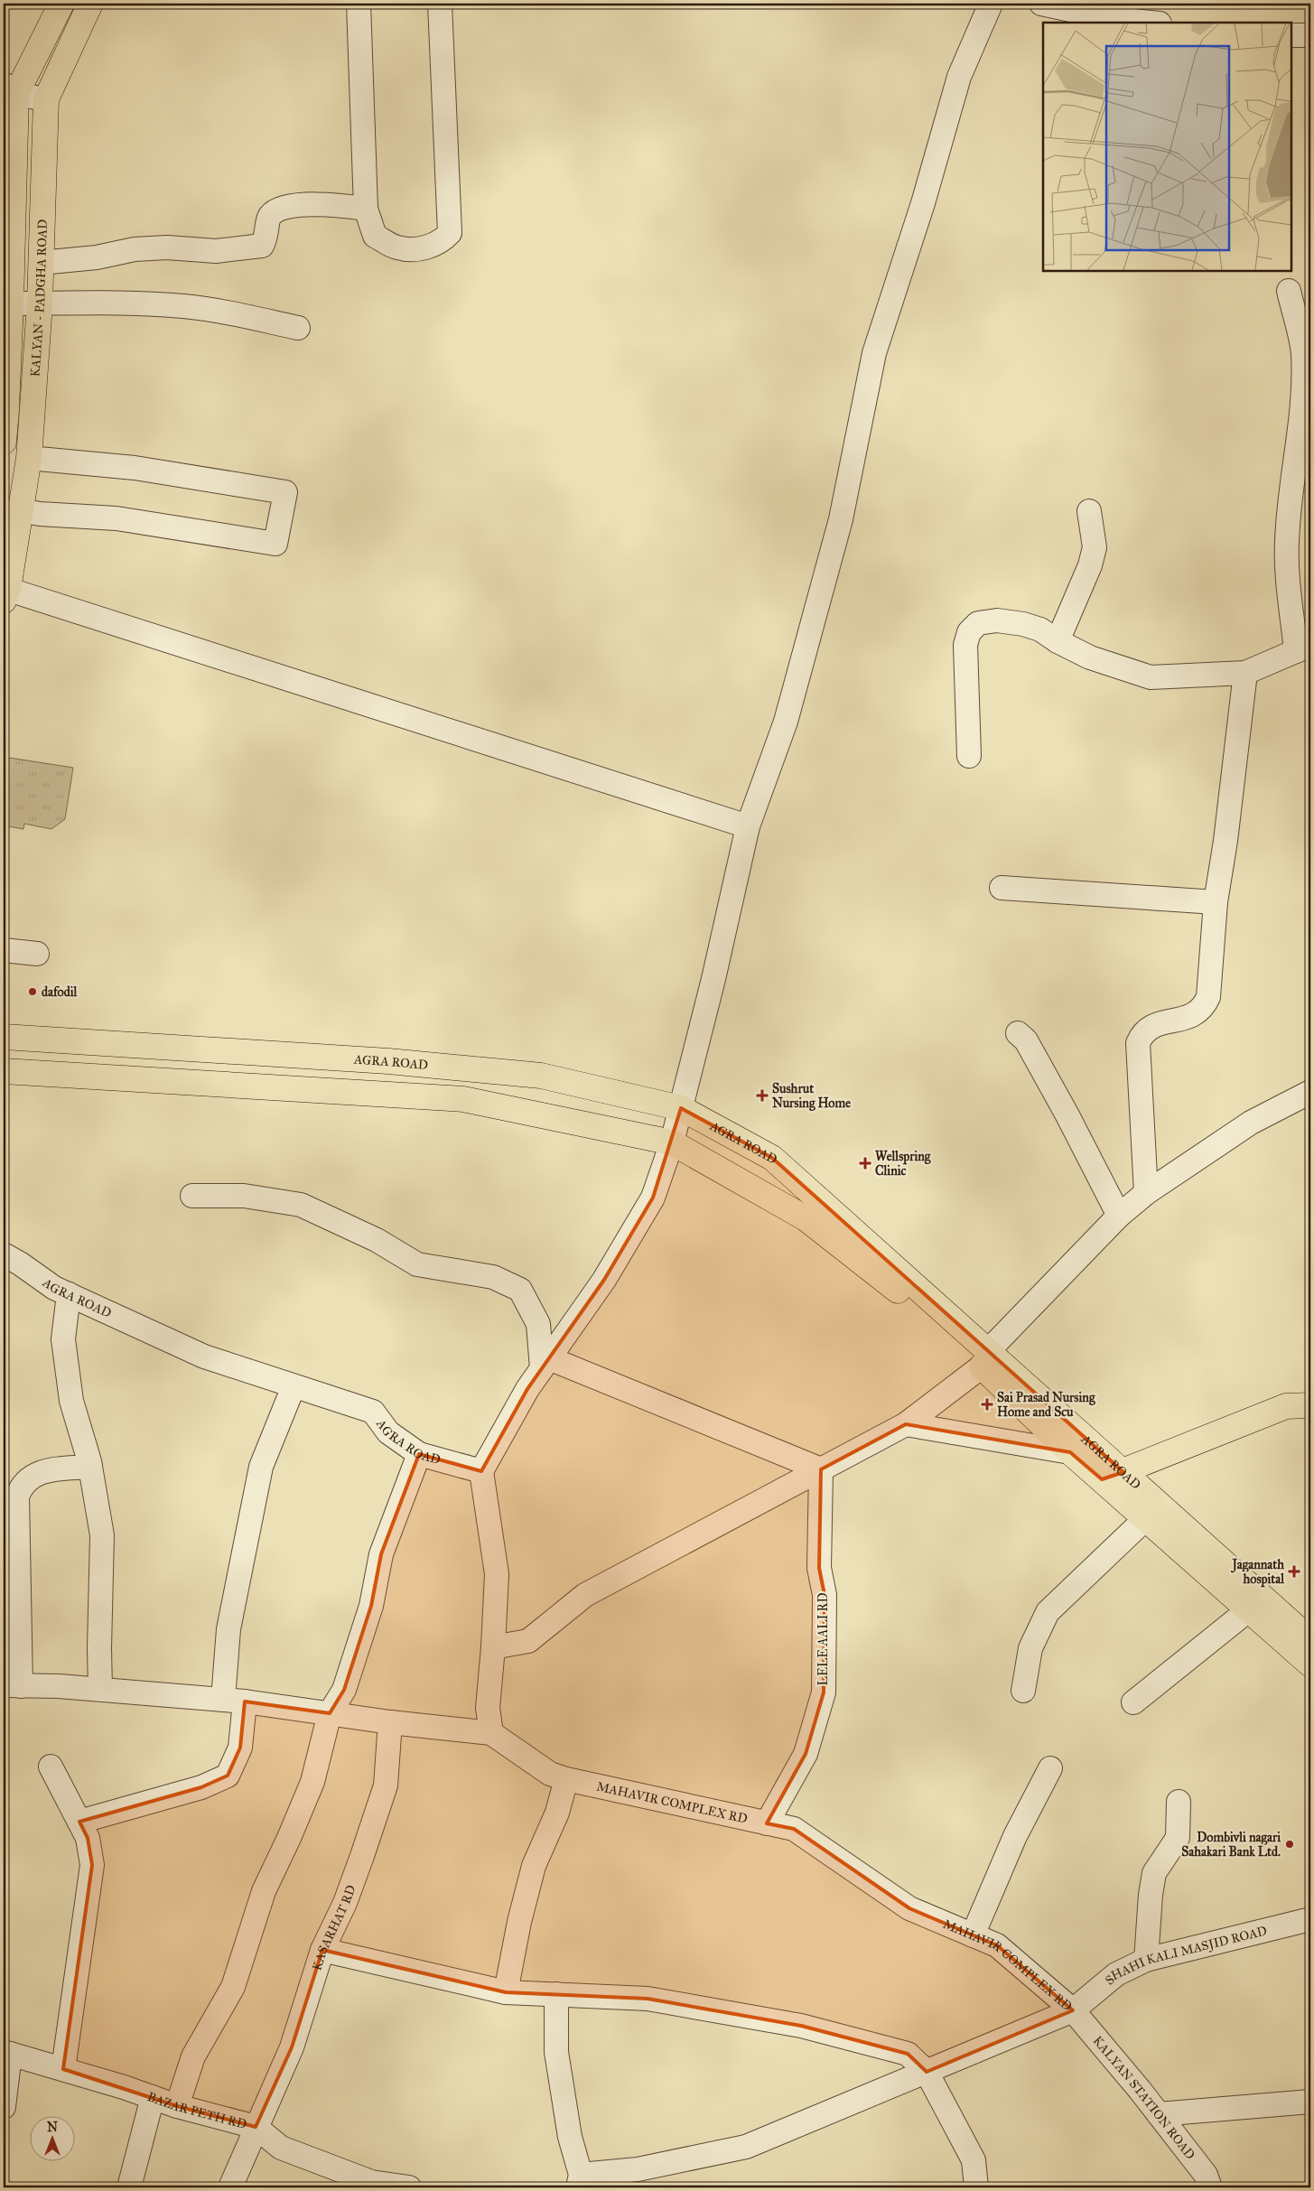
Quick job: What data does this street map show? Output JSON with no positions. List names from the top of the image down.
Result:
{
  "streets": {
    "main road": ["KALYAN - PADGHA ROAD", "AGRA ROAD"],
    "street": [
      "LELE AALI RD",
      "MAHAVIR COMPLEX RD",
      "KASARHAT RD",
      "SHAHI KALI MASJID ROAD",
      "KALYAN STATION ROAD",
      "BAZAR PETH RD"
    ]
  },
  "crossings": [
    ["LELE AALI RD", "MAHAVIR COMPLEX RD"],
    ["MAHAVIR COMPLEX RD", "SHAHI KALI MASJID ROAD"],
    ["MAHAVIR COMPLEX RD", "KALYAN STATION ROAD"],
    ["KASARHAT RD", "BAZAR PETH RD"],
    ["SHAHI KALI MASJID ROAD", "KALYAN STATION ROAD"]
  ],
  "places": {
    "other": ["dafodil", "Dombivli nagari Sahakari Bank Ltd."],
    "health": [
      "Sushrut Nursing Home",
      "Wellspring Clinic",
      "Sai Prasad Nursing Home and Scu",
      "Jagannath hospital"
    ]
  },
  "north": "top"
}
